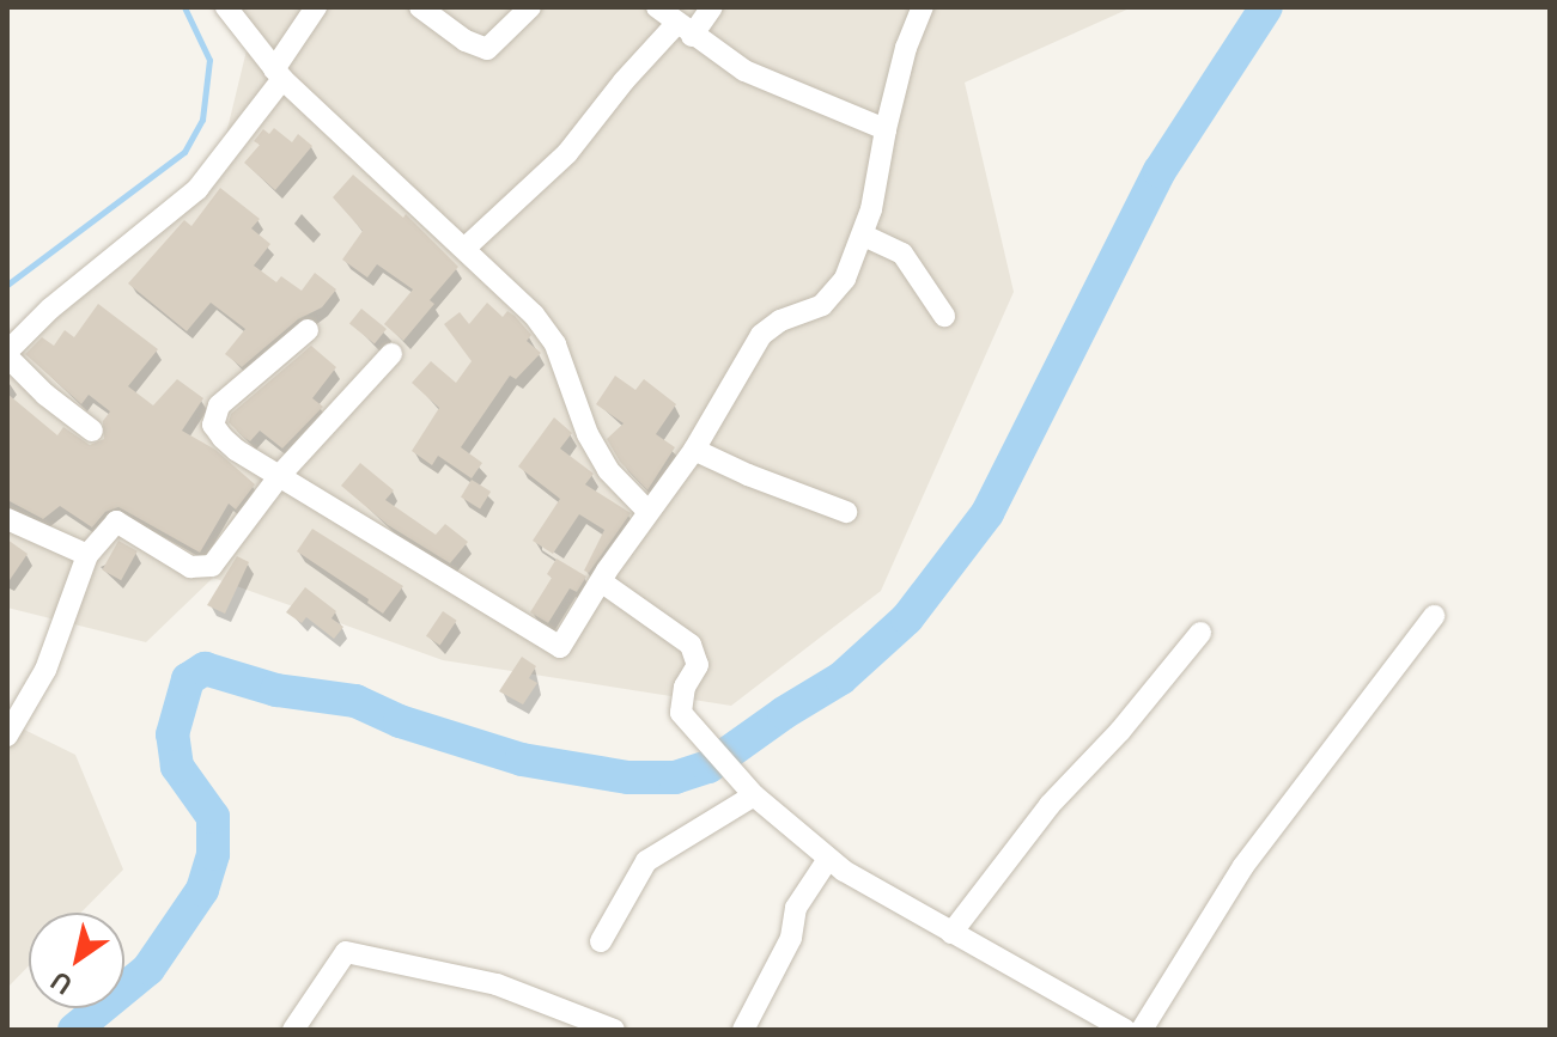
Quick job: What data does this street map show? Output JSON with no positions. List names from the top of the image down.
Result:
{
  "north": "bottom left"
}
